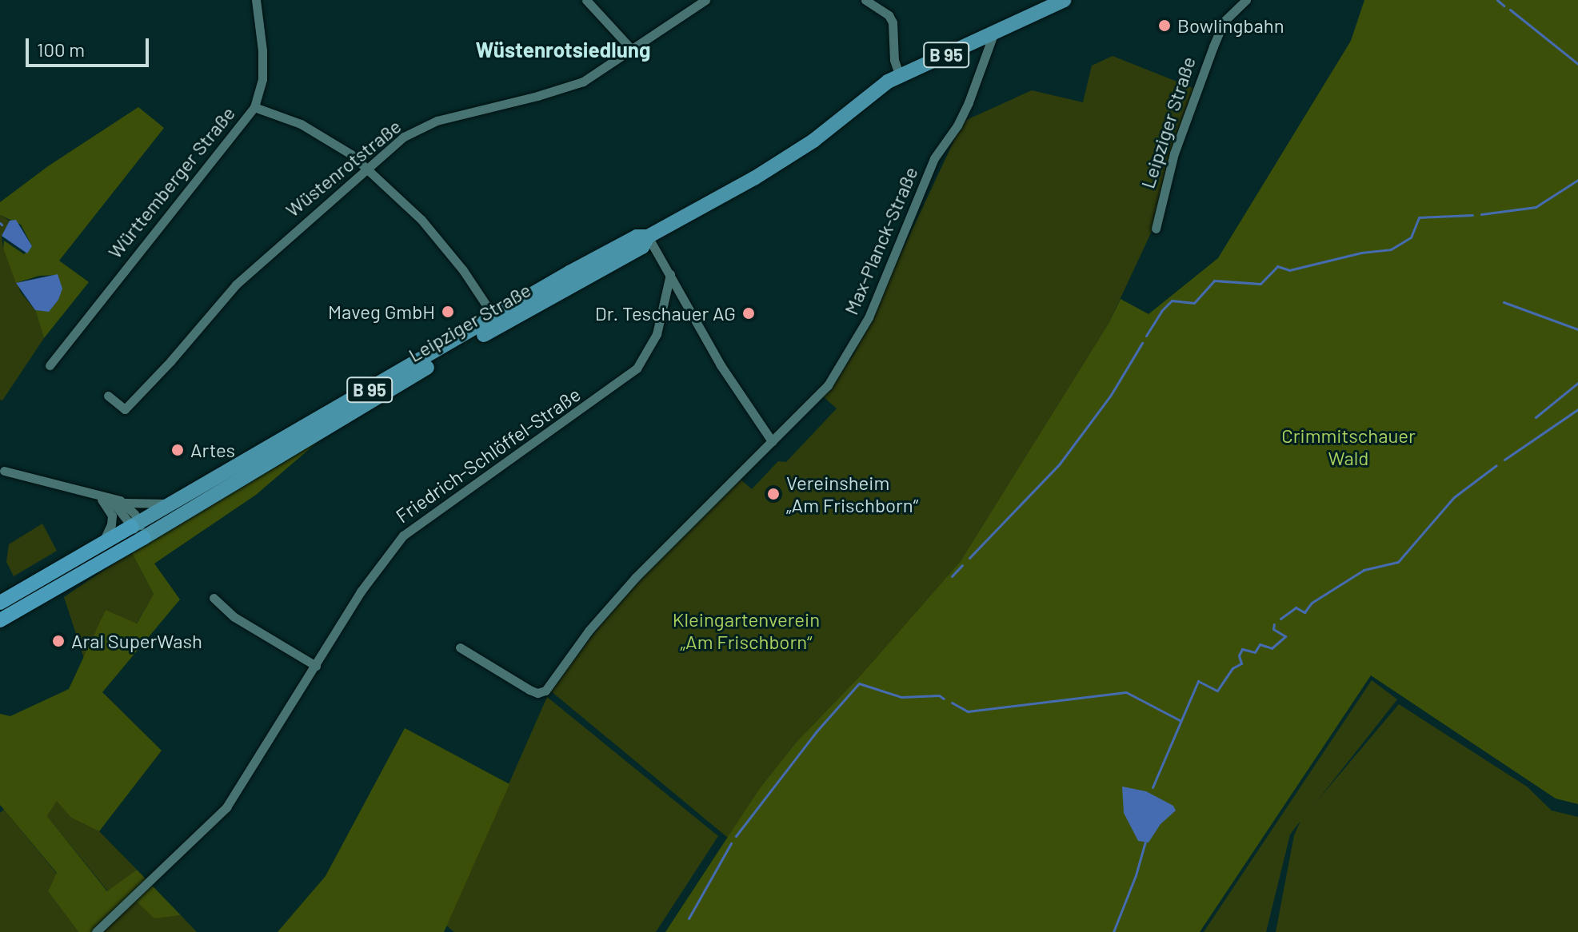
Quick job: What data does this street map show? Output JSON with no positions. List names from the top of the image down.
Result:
{
  "streets": {
    "highway": ["B 95", "Leipziger Straße"],
    "street": [
      "Wüstenrotstraße",
      "Württemberger Straße",
      "Max-Planck-Straße",
      "Friedrich-Schlöffel-Straße"
    ]
  },
  "crossings": [
    ["Leipziger Straße", "Max-Planck-Straße"]
  ],
  "districts": ["Wüstenrotsiedlung"],
  "parks": ["Crimmitschauer Wald", "Kleingartenverein „Am Frischborn“"],
  "places": [
    "Bowlingbahn",
    "Maveg GmbH",
    "Dr. Teschauer AG",
    "Artes",
    "Vereinsheim „Am Frischborn“",
    "Aral SuperWash"
  ],
  "scale_bar": "100 m"
}
